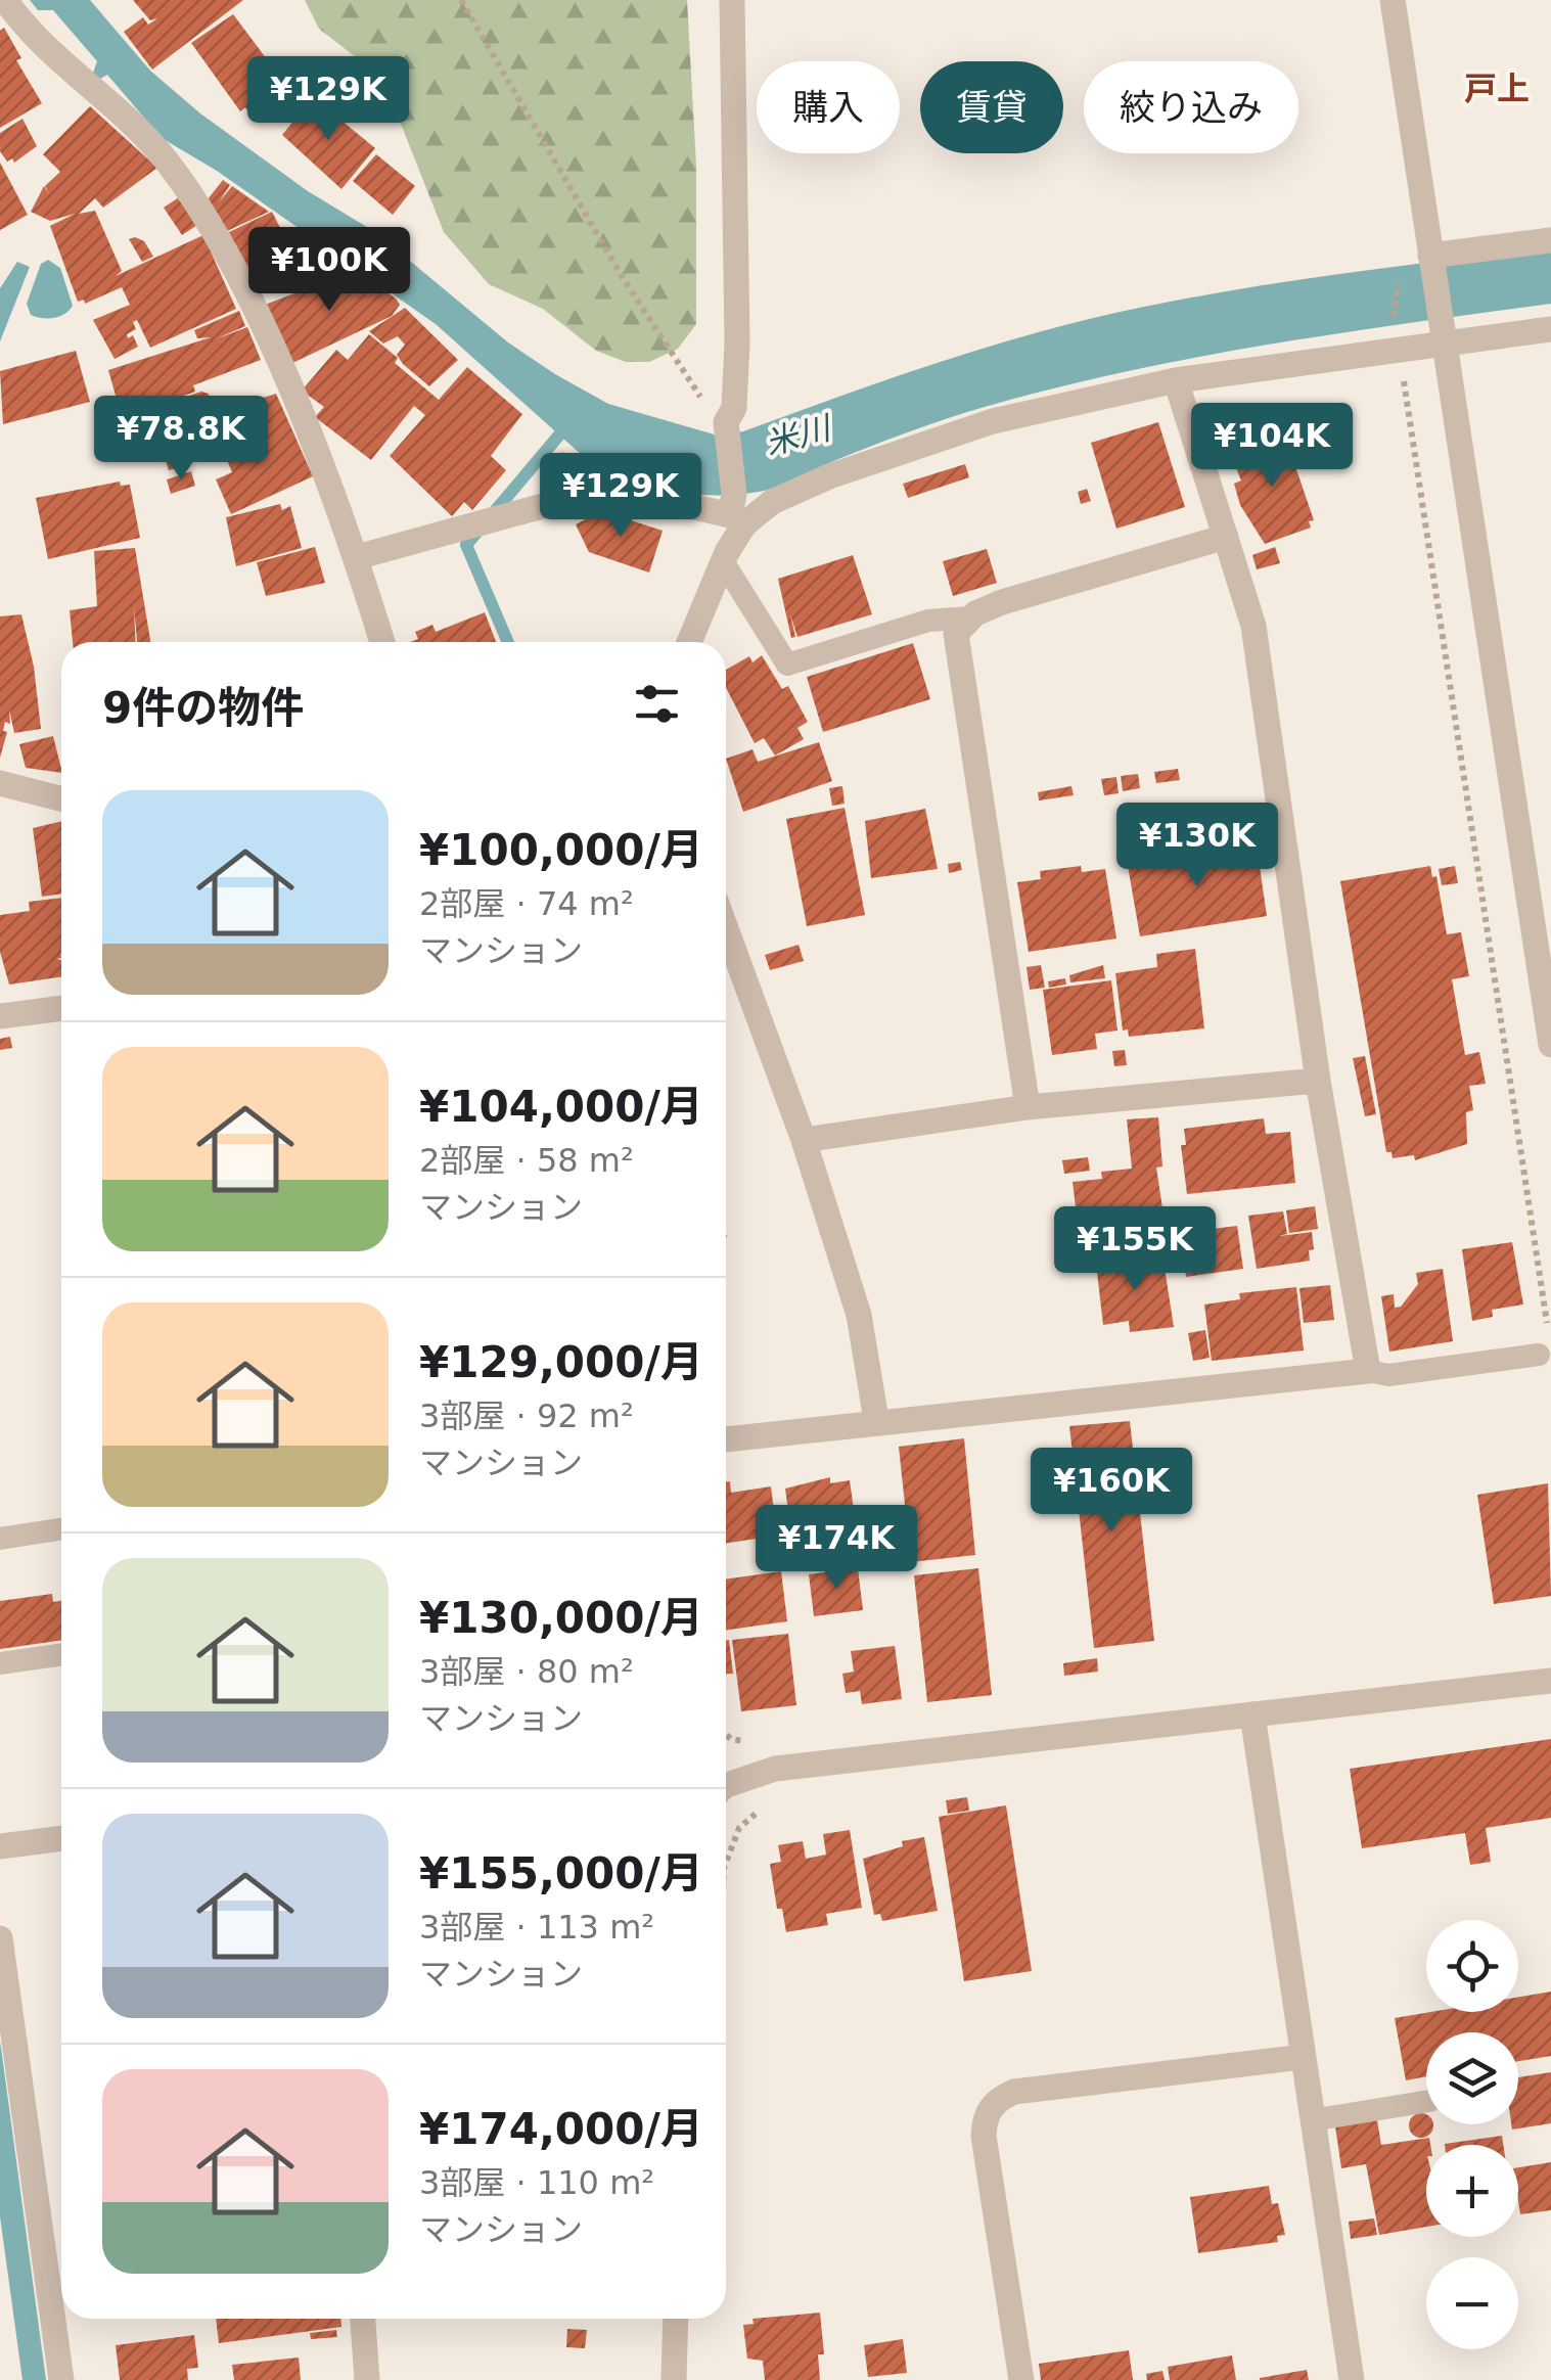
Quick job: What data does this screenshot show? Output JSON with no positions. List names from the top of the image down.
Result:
{
  "districts": ["戸上"],
  "water": ["米川"],
  "page": {
    "price": [
      "¥129K",
      "¥100K",
      "¥78.8K",
      "¥104K",
      "¥129K",
      "¥130K",
      "¥155K",
      "¥160K",
      "¥174K"
    ],
    "chip": ["購入", "賃貸", "絞り込み"],
    "heading": "9件の物件",
    "list": [
      {
        "name": "¥100,000/月",
        "note": "2部屋 · 74 m² · マンション"
      },
      {
        "name": "¥104,000/月",
        "note": "2部屋 · 58 m² · マンション"
      },
      {
        "name": "¥129,000/月",
        "note": "3部屋 · 92 m² · マンション"
      },
      {
        "name": "¥130,000/月",
        "note": "3部屋 · 80 m² · マンション"
      },
      {
        "name": "¥155,000/月",
        "note": "3部屋 · 113 m² · マンション"
      },
      {
        "name": "¥174,000/月",
        "note": "3部屋 · 110 m² · マンション"
      }
    ],
    "map_buttons": ["+", "−"]
  }
}
